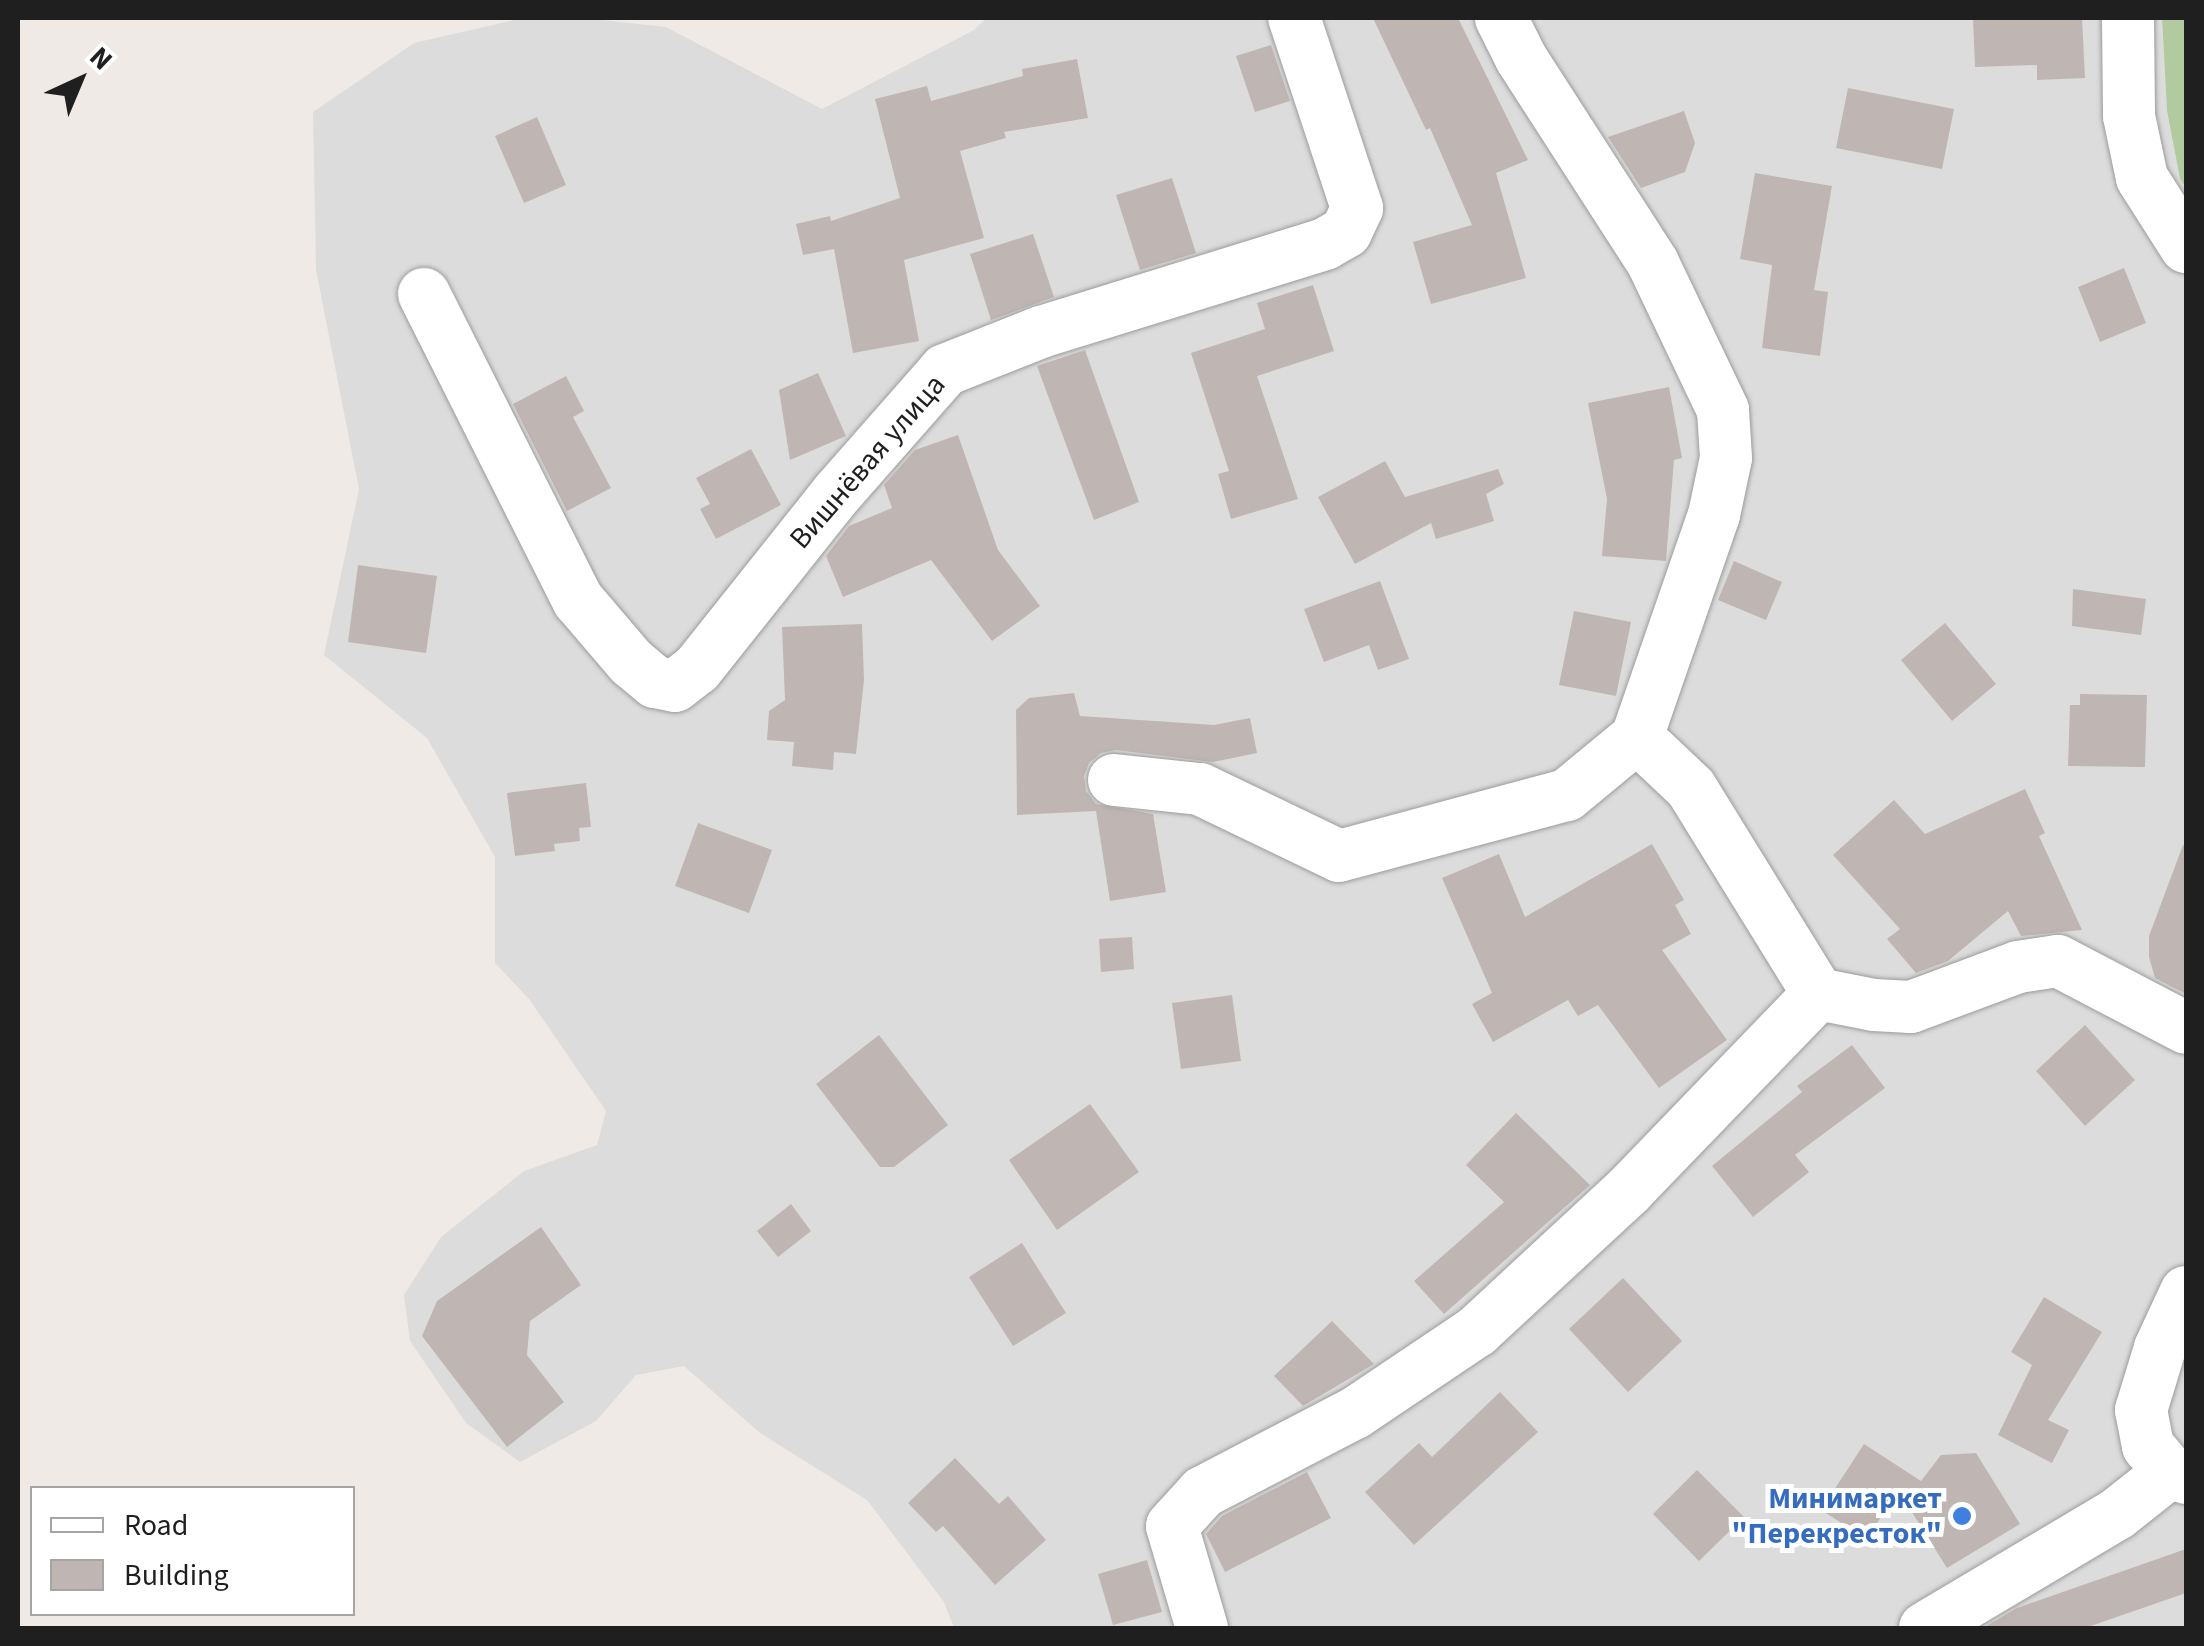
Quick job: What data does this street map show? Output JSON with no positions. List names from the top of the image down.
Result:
{
  "streets": {
    "street": ["Вишнёвая улица"]
  },
  "places": ["Минимаркет \"Перекресток\""],
  "legend": ["Road", "Building"],
  "north": "top right"
}
